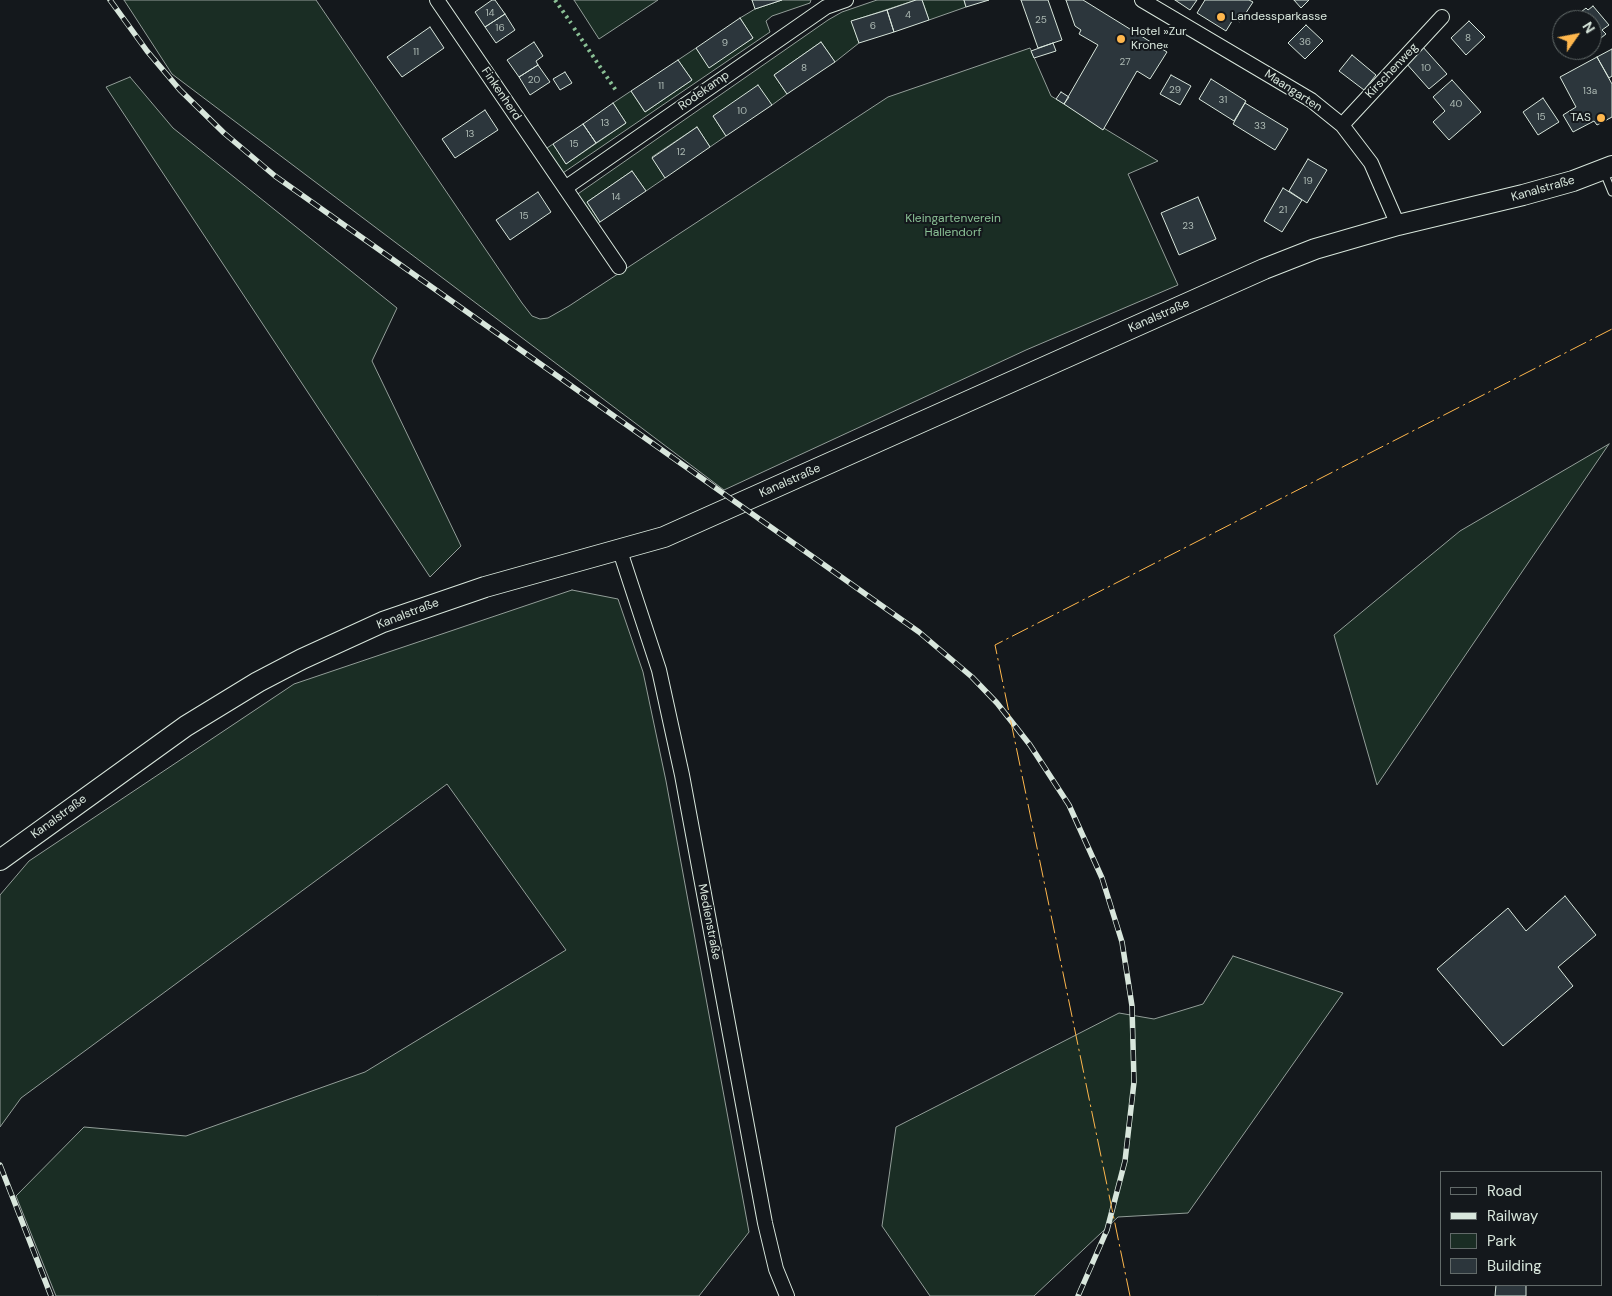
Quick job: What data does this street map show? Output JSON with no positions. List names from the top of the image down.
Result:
{
  "streets": {
    "street": [
      "Kirschenweg",
      "Rodekamp",
      "Maangarten",
      "Finkenherd",
      "Kanalstraße",
      "Medienstraße"
    ]
  },
  "crossings": [
    ["Kirschenweg", "Maangarten"],
    ["Rodekamp", "Finkenherd"],
    ["Maangarten", "Kanalstraße"],
    ["Kanalstraße", "Medienstraße"]
  ],
  "parks": ["Kleingartenverein Hallendorf"],
  "places": ["Landessparkasse", "Hotel »Zur Krone«", "TAS"],
  "house_numbers": [
    "14",
    "4",
    "25",
    "6",
    "16",
    "8",
    "36",
    "9",
    "11",
    "27",
    "8",
    "10",
    "20",
    "11",
    "29",
    "13a",
    "31",
    "40",
    "10",
    "15",
    "13",
    "33",
    "13",
    "15",
    "12",
    "19",
    "14",
    "21",
    "15",
    "23"
  ],
  "legend": [
    "Road",
    "Railway",
    "Park",
    "Building"
  ],
  "north": "top right"
}
